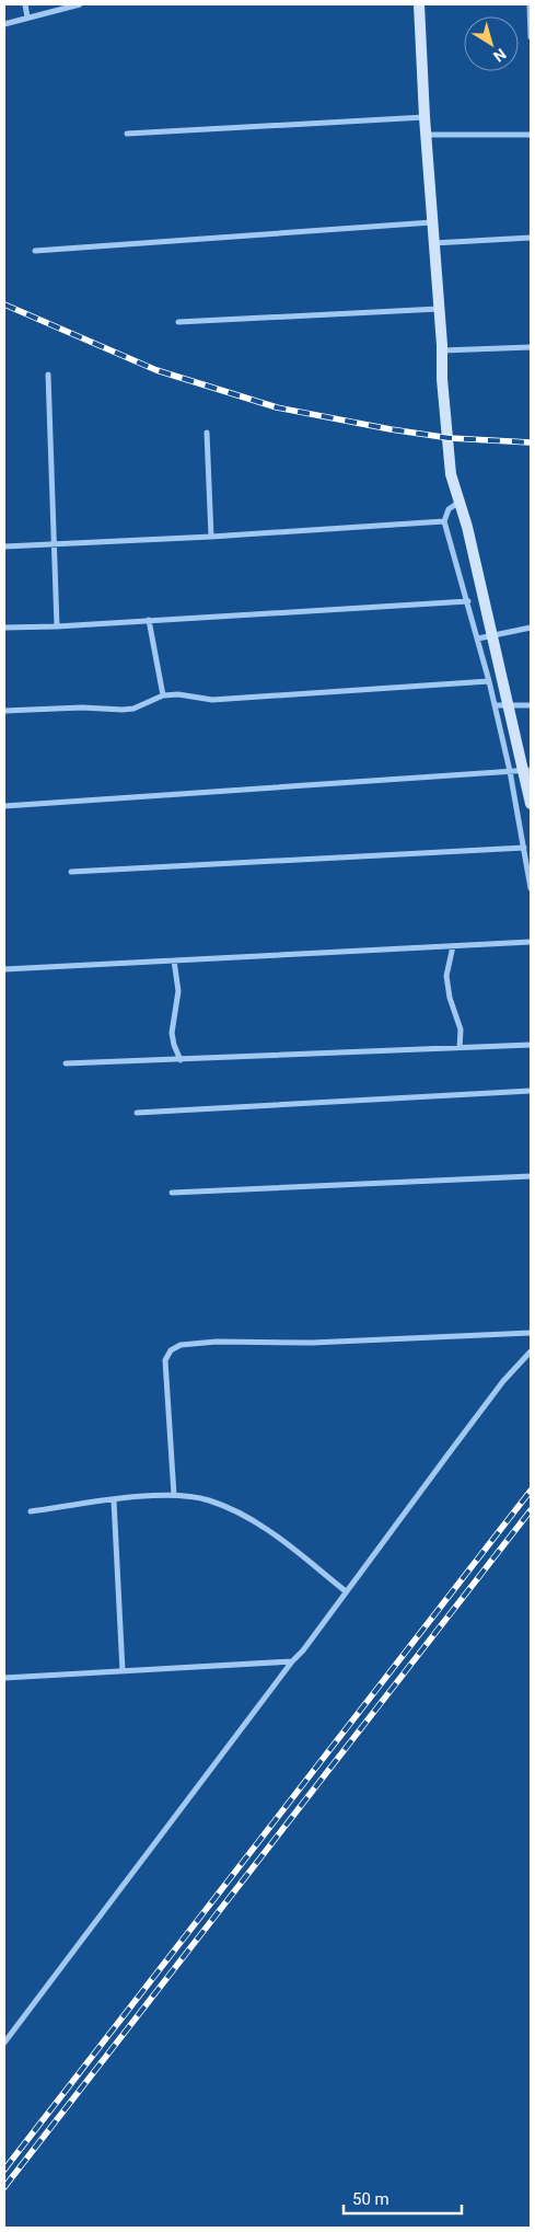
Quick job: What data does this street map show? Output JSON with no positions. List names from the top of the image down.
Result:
{
  "scale_bar": "50 m",
  "north": "bottom right"
}
